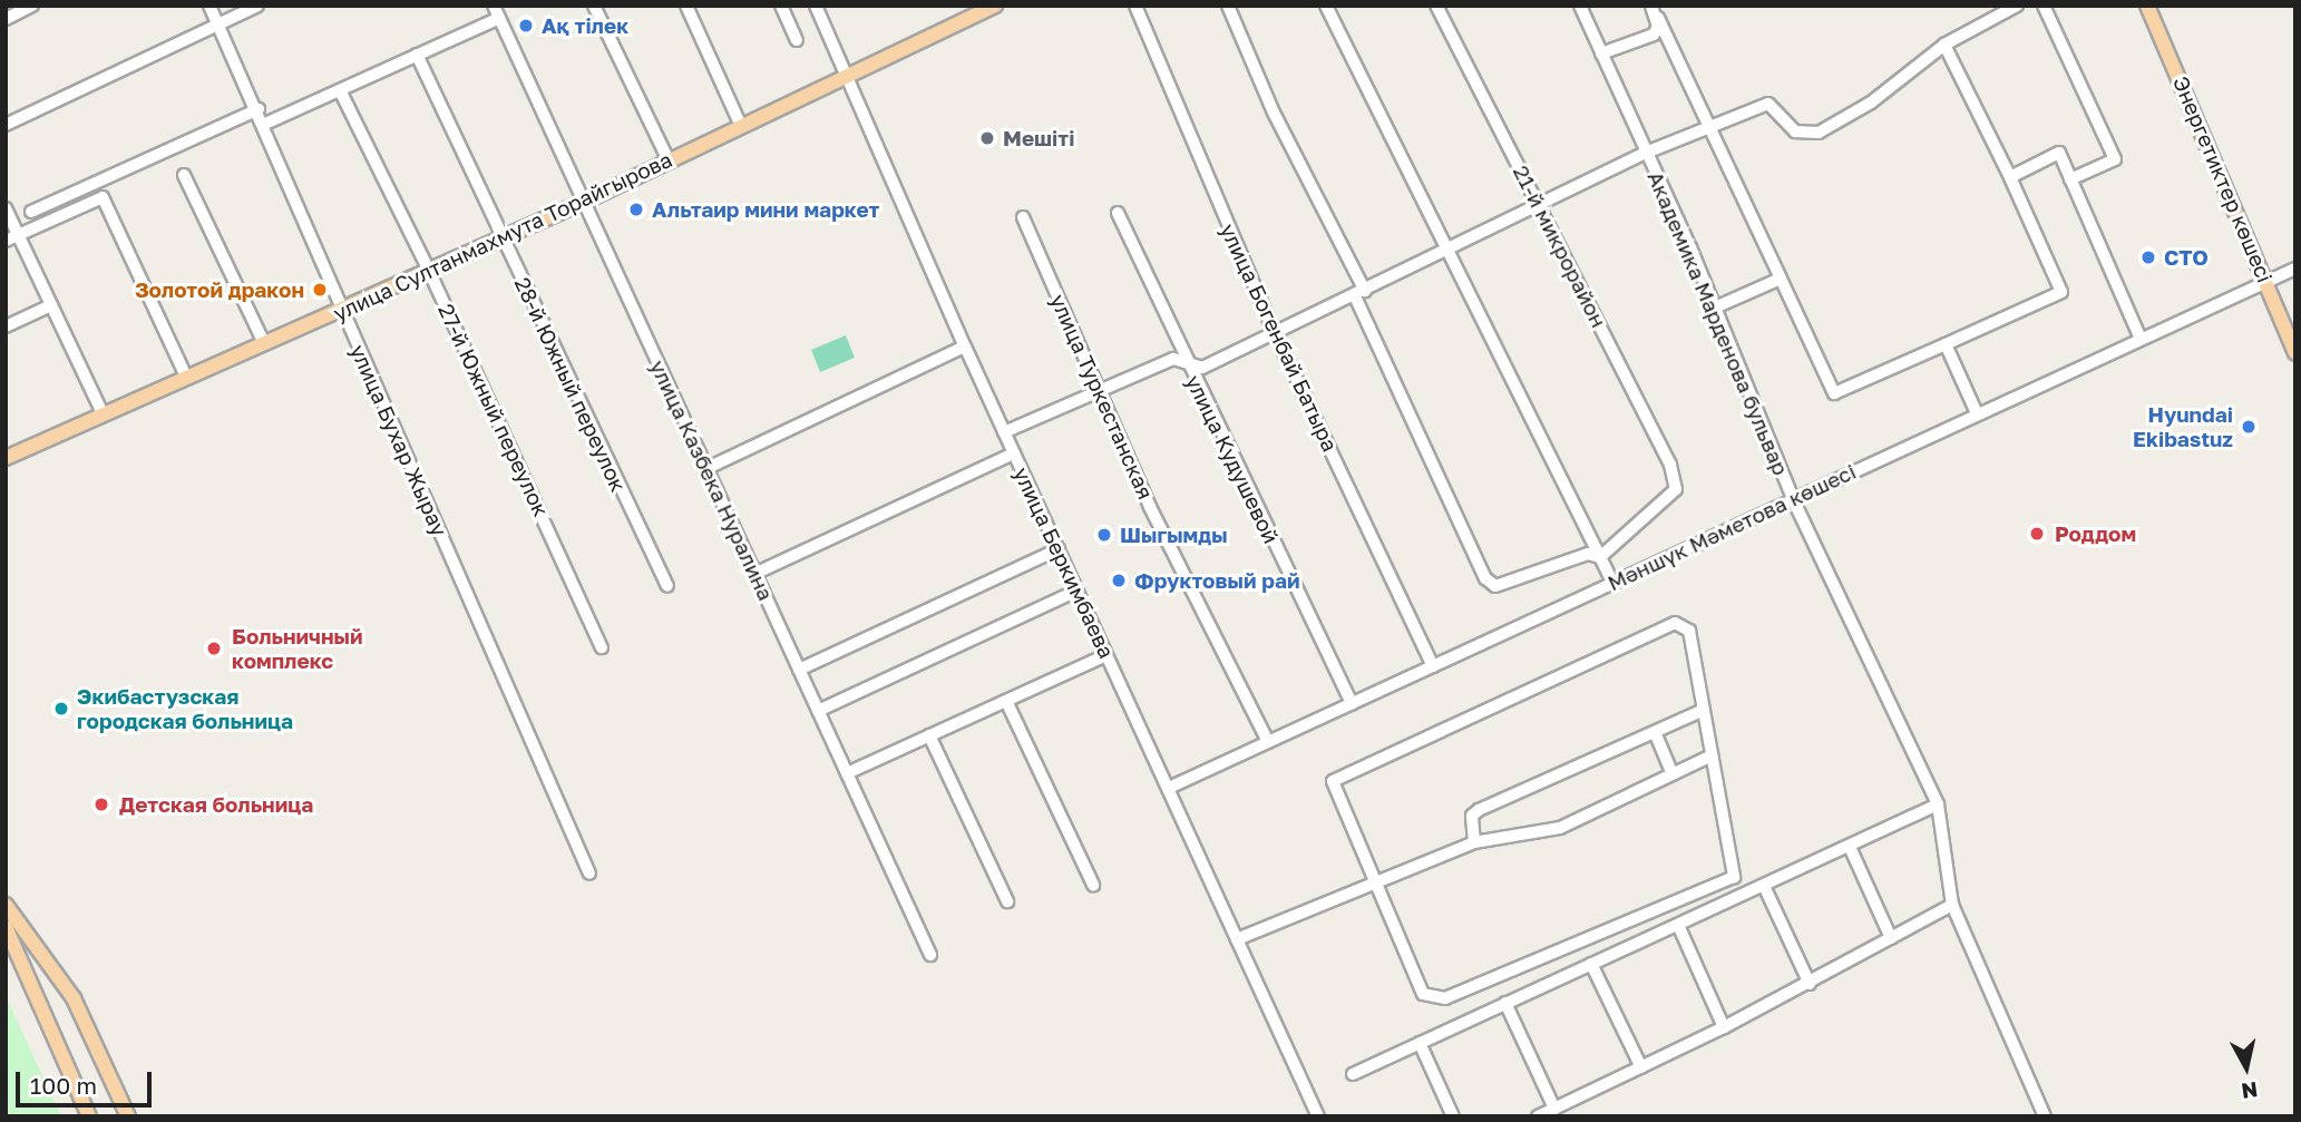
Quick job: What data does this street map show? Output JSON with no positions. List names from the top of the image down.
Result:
{
  "streets": {
    "main road": ["Энергетиктер көшесі", "улица Султанмахмута Торайгырова"],
    "street": [
      "21-й микрорайон",
      "Академика Марденова бульвар",
      "улица Богенбай Батыра",
      "28-й Южный переулок",
      "улица Туркестанская",
      "27-й Южный переулок",
      "улица Бухар Жырау",
      "улица Кудушевой",
      "улица Казбека Нуралина",
      "Мәншүк Мәметова көшесі",
      "улица Беркимбаева"
    ]
  },
  "crossings": [
    ["Энергетиктер көшесі", "Мәншүк Мәметова көшесі"],
    ["улица Султанмахмута Торайгырова", "28-й Южный переулок"],
    ["улица Султанмахмута Торайгырова", "27-й Южный переулок"],
    ["улица Султанмахмута Торайгырова", "улица Бухар Жырау"],
    ["улица Султанмахмута Торайгырова", "улица Казбека Нуралина"],
    ["улица Султанмахмута Торайгырова", "улица Беркимбаева"],
    ["Академика Марденова бульвар", "Мәншүк Мәметова көшесі"],
    ["улица Богенбай Батыра", "Мәншүк Мәметова көшесі"],
    ["улица Туркестанская", "Мәншүк Мәметова көшесі"],
    ["улица Кудушевой", "Мәншүк Мәметова көшесі"],
    ["Мәншүк Мәметова көшесі", "улица Беркимбаева"]
  ],
  "places": [
    "Ақ тілек",
    "Мешіті",
    "Альтаир мини маркет",
    "СТО",
    "Золотой дракон",
    "Hyundai Ekibastuz",
    "Роддом",
    "Шыгымды",
    "Фруктовый рай",
    "Больничный комплекс",
    "Экибастузская городская больница",
    "Детская больница"
  ],
  "scale_bar": "100 m",
  "north": "bottom"
}
